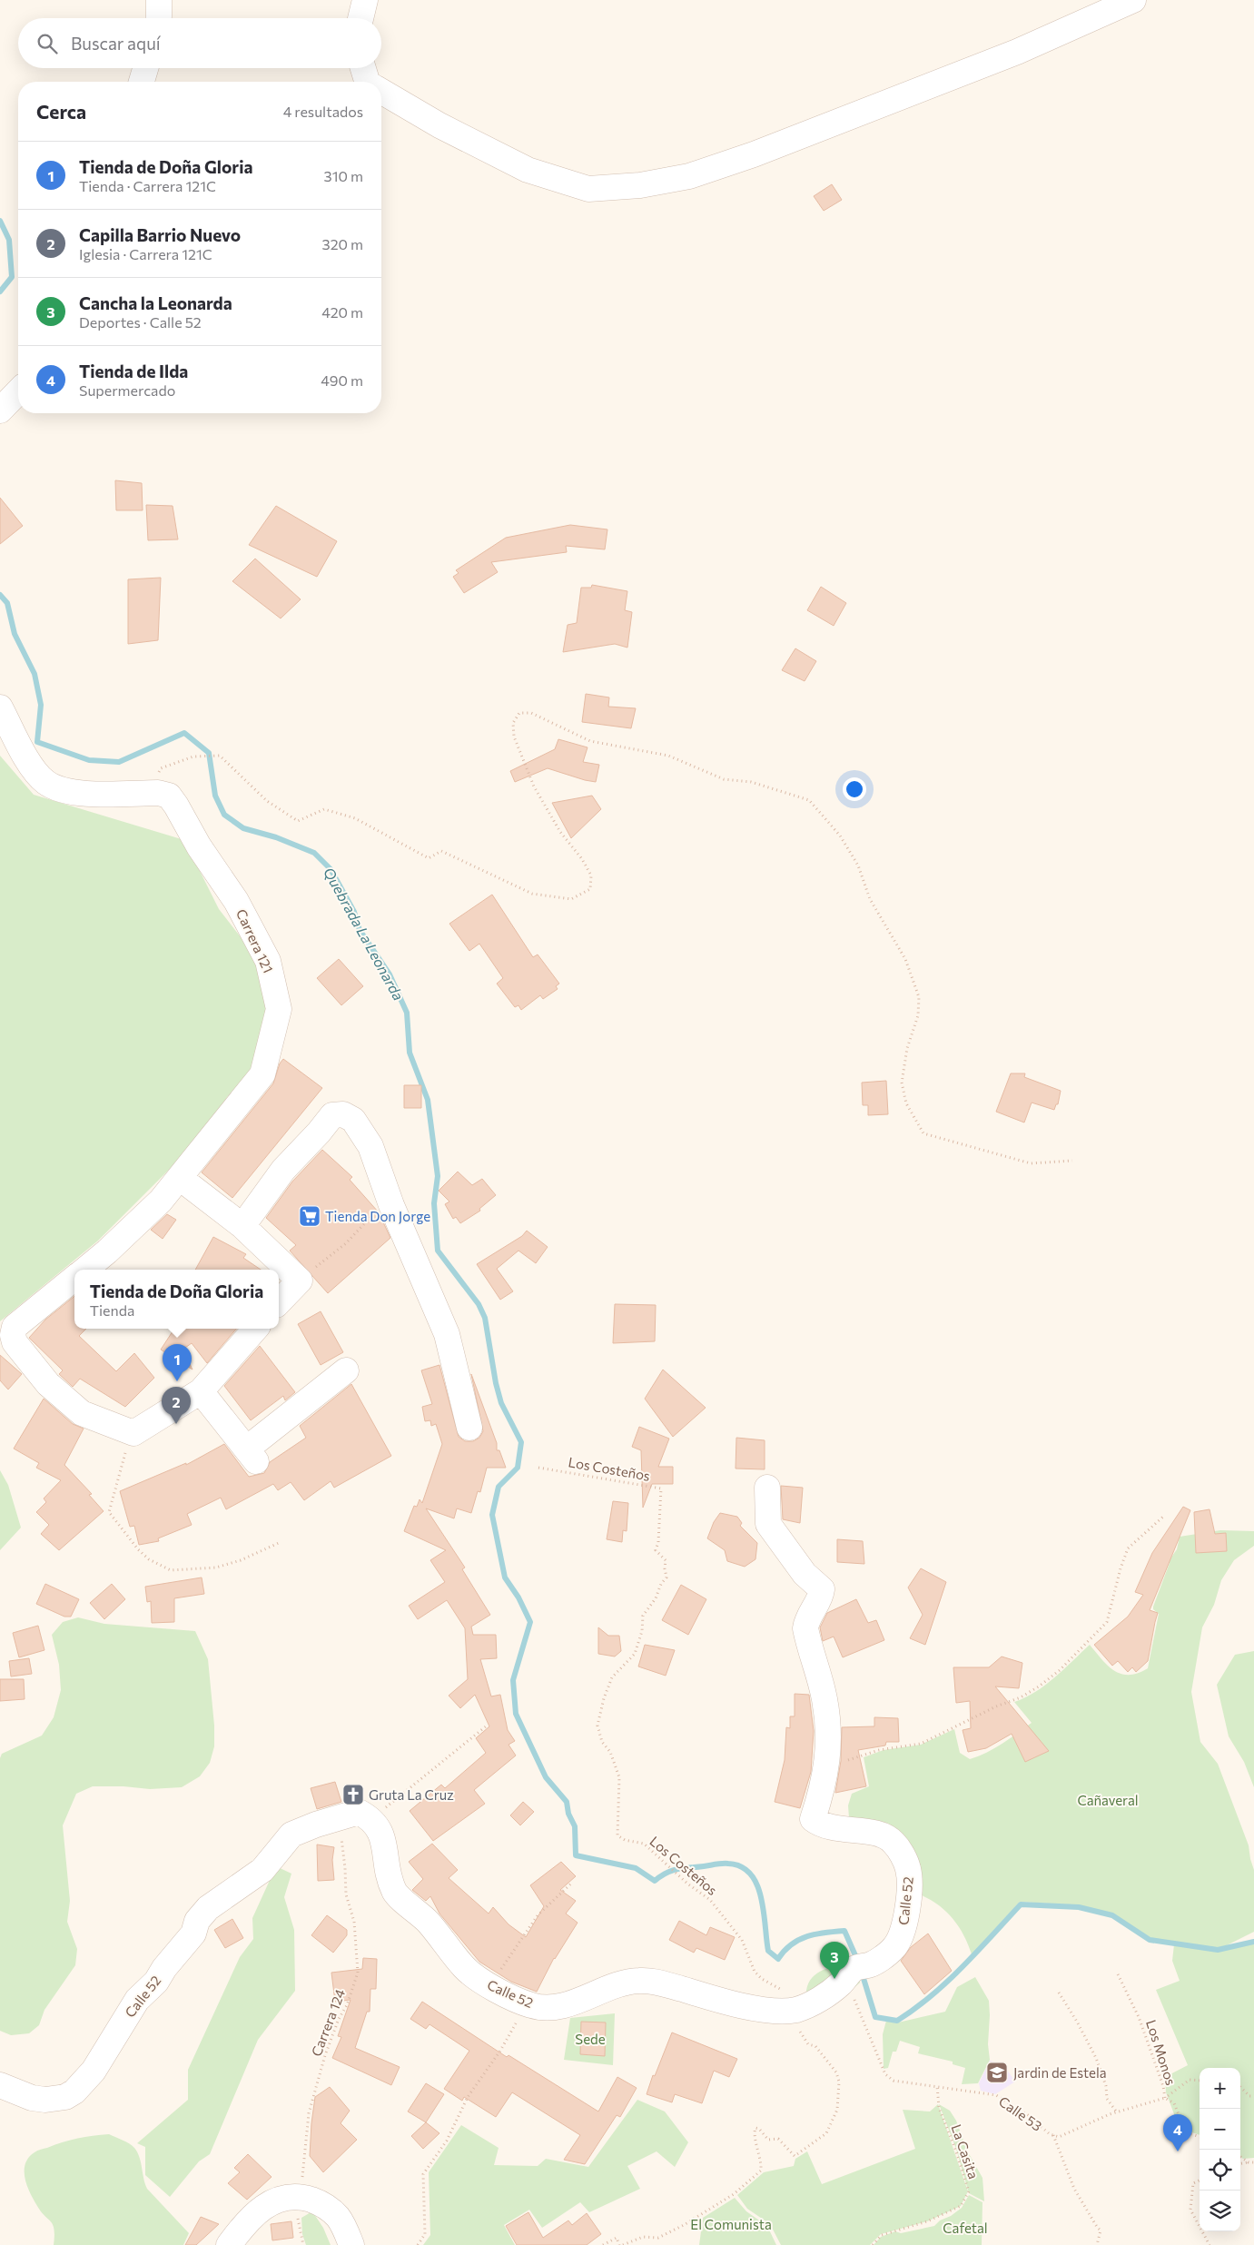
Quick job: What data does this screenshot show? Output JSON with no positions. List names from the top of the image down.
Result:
{
  "streets": {
    "street": ["Carrera 121", "Calle 52"],
    "path": [
      "Los Costeños",
      "Carrera 124",
      "Los Monos",
      "Calle 53",
      "La Casita"
    ]
  },
  "crossings": [
    ["Calle 52", "Carrera 124"],
    ["Calle 52", "Calle 53"],
    ["Los Monos", "Calle 53"],
    ["Calle 53", "La Casita"]
  ],
  "water": ["Quebrada La Leonarda"],
  "parks": [
    "Cañaveral",
    "Sede",
    "El Comunista",
    "Cafetal"
  ],
  "places": {
    "supermarket": ["Tienda Don Jorge"],
    "church": ["Gruta La Cruz"],
    "school or university": ["Jardin de Estela"]
  },
  "page": {
    "search": "Buscar aquí",
    "heading": ["Cerca", "4 resultados"],
    "list": [
      {
        "mark": "1",
        "name": "Tienda de Doña Gloria",
        "note": "Tienda · Carrera 121C",
        "value": "310 m"
      },
      {
        "mark": "2",
        "name": "Capilla Barrio Nuevo",
        "note": "Iglesia · Carrera 121C",
        "value": "320 m"
      },
      {
        "mark": "3",
        "name": "Cancha la Leonarda",
        "note": "Deportes · Calle 52",
        "value": "420 m"
      },
      {
        "mark": "4",
        "name": "Tienda de Ilda",
        "note": "Supermercado",
        "value": "490 m"
      }
    ],
    "popup": ["Tienda de Doña Gloria", "Tienda"],
    "pins": [
      "1",
      "2",
      "3",
      "4"
    ],
    "map_buttons": ["+", "−"]
  }
}
